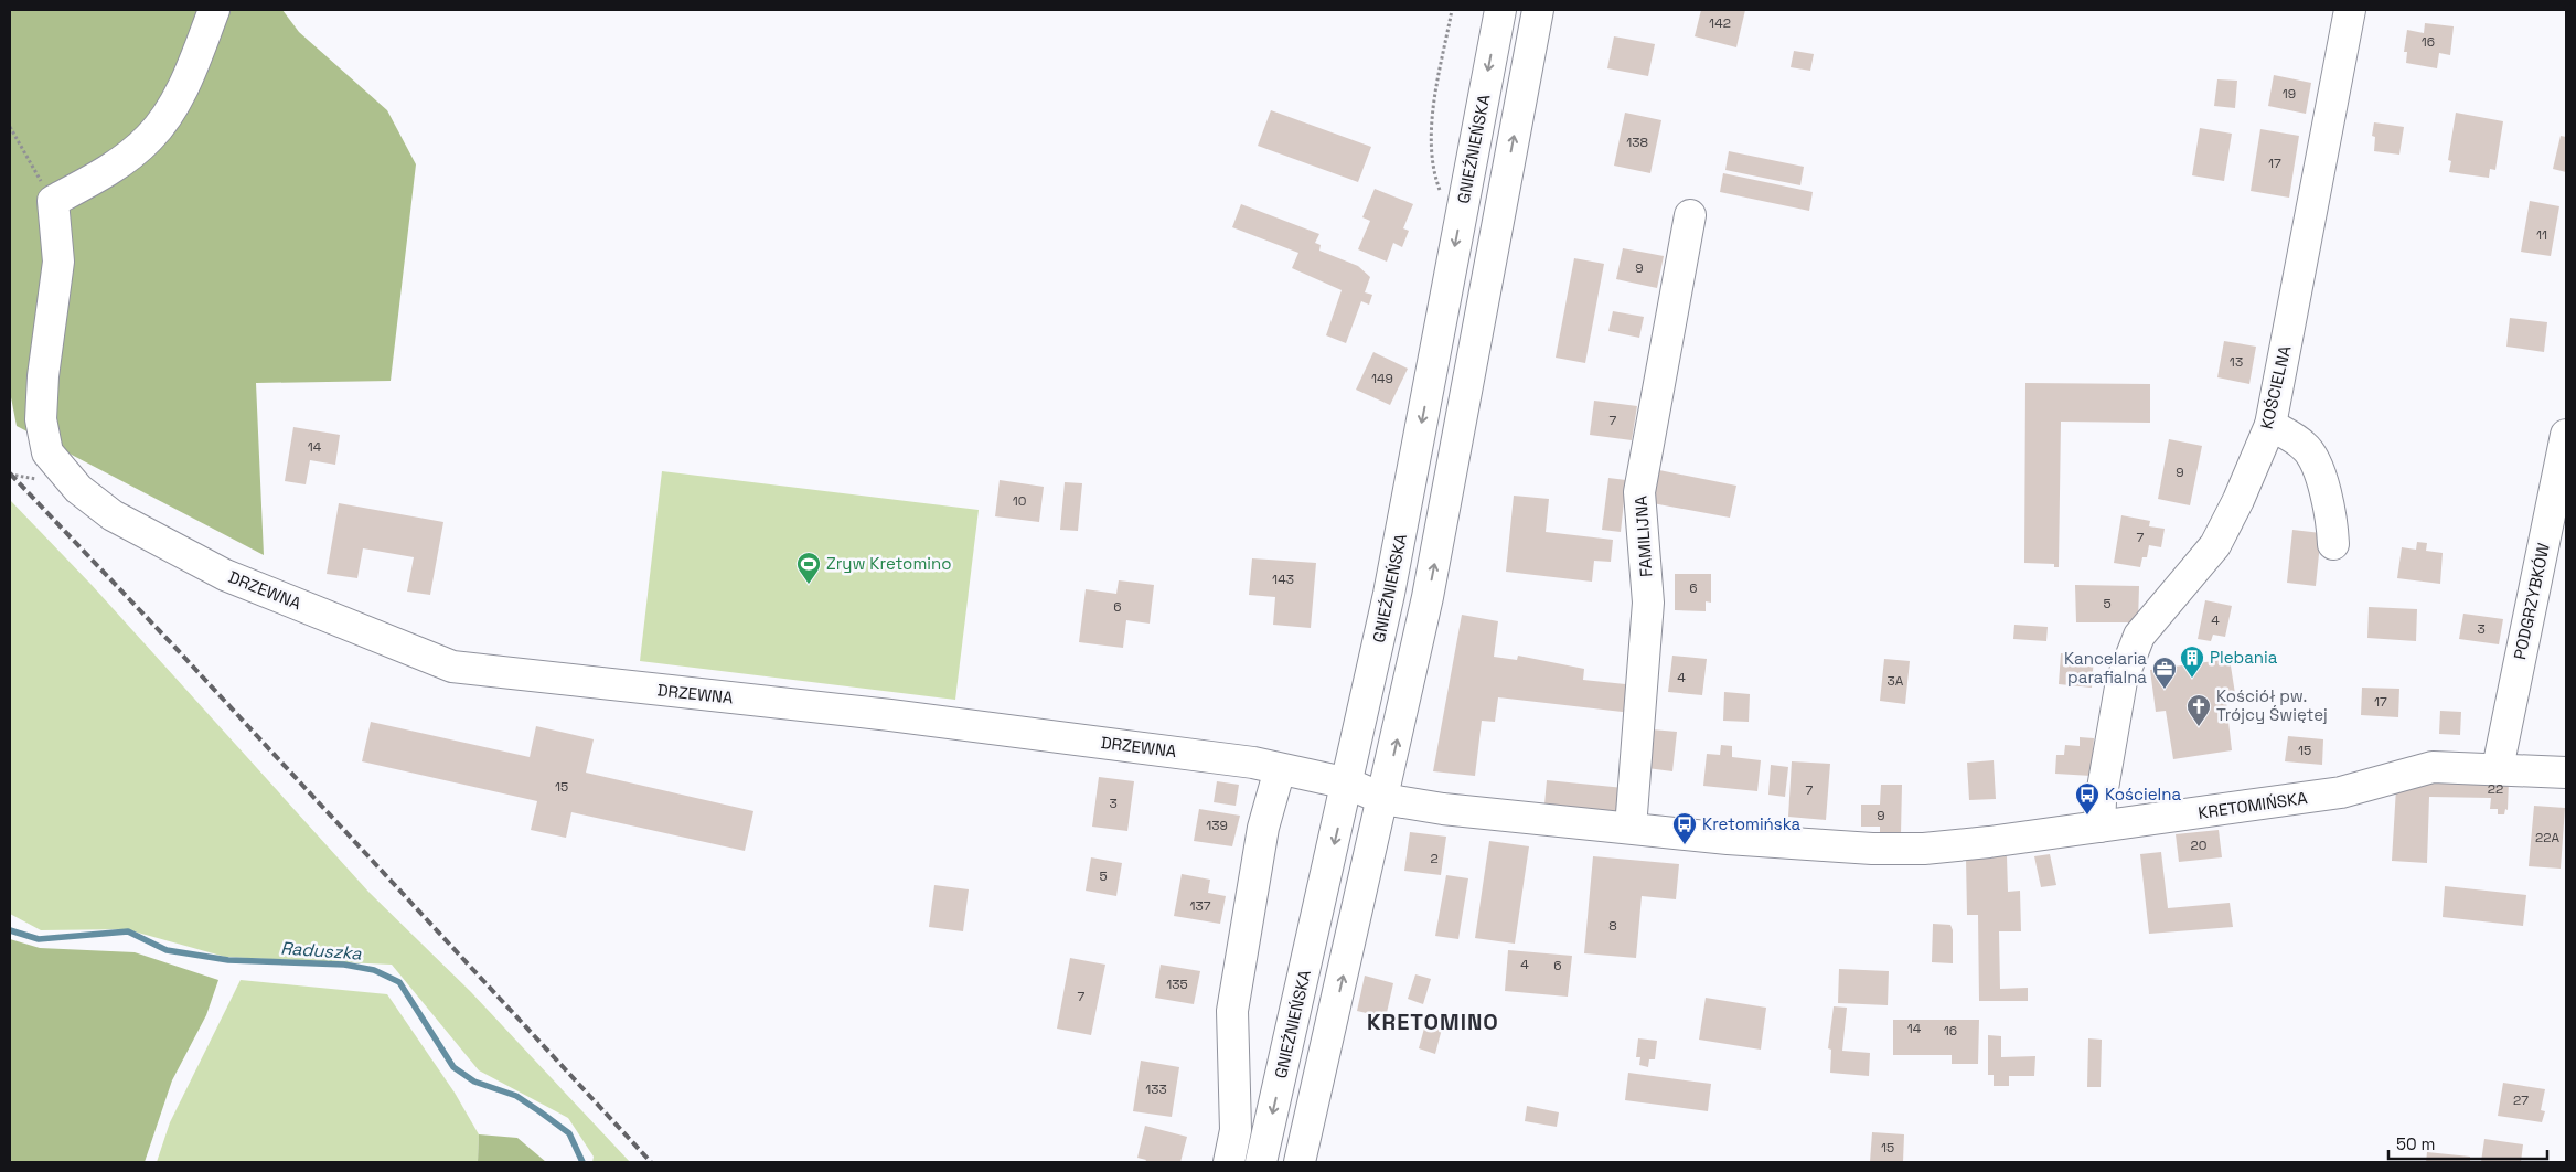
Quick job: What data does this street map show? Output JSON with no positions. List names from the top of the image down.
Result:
{
  "streets": {
    "street": [
      "GNIEŹNIEŃSKA",
      "KOŚCIELNA",
      "FAMILIJNA",
      "DRZEWNA",
      "PODGRZYBKÓW",
      "KRETOMIŃSKA"
    ]
  },
  "crossings": [
    ["GNIEŹNIEŃSKA", "DRZEWNA"],
    ["GNIEŹNIEŃSKA", "KRETOMIŃSKA"],
    ["KOŚCIELNA", "KRETOMIŃSKA"],
    ["FAMILIJNA", "KRETOMIŃSKA"],
    ["DRZEWNA", "KRETOMIŃSKA"],
    ["PODGRZYBKÓW", "KRETOMIŃSKA"]
  ],
  "districts": ["KRETOMINO"],
  "water": ["Raduszka"],
  "places": {
    "sports": ["Zryw Kretomino"],
    "building": ["Plebania"],
    "office": ["Kancelaria parafialna"],
    "church": ["Kościół pw. Trójcy Świętej"],
    "bus stop": ["Kościelna", "Kretomińska"]
  },
  "house_numbers": [
    "142",
    "16",
    "19",
    "138",
    "17",
    "11",
    "9",
    "13",
    "149",
    "7",
    "14",
    "9",
    "10",
    "7",
    "143",
    "6",
    "5",
    "6",
    "4",
    "3",
    "4",
    "3A",
    "17",
    "15",
    "15",
    "22",
    "7",
    "3",
    "9",
    "139",
    "22A",
    "20",
    "2",
    "5",
    "137",
    "8",
    "4",
    "6",
    "135",
    "7",
    "14",
    "16",
    "133",
    "27",
    "15"
  ],
  "scale_bar": "50 m"
}
